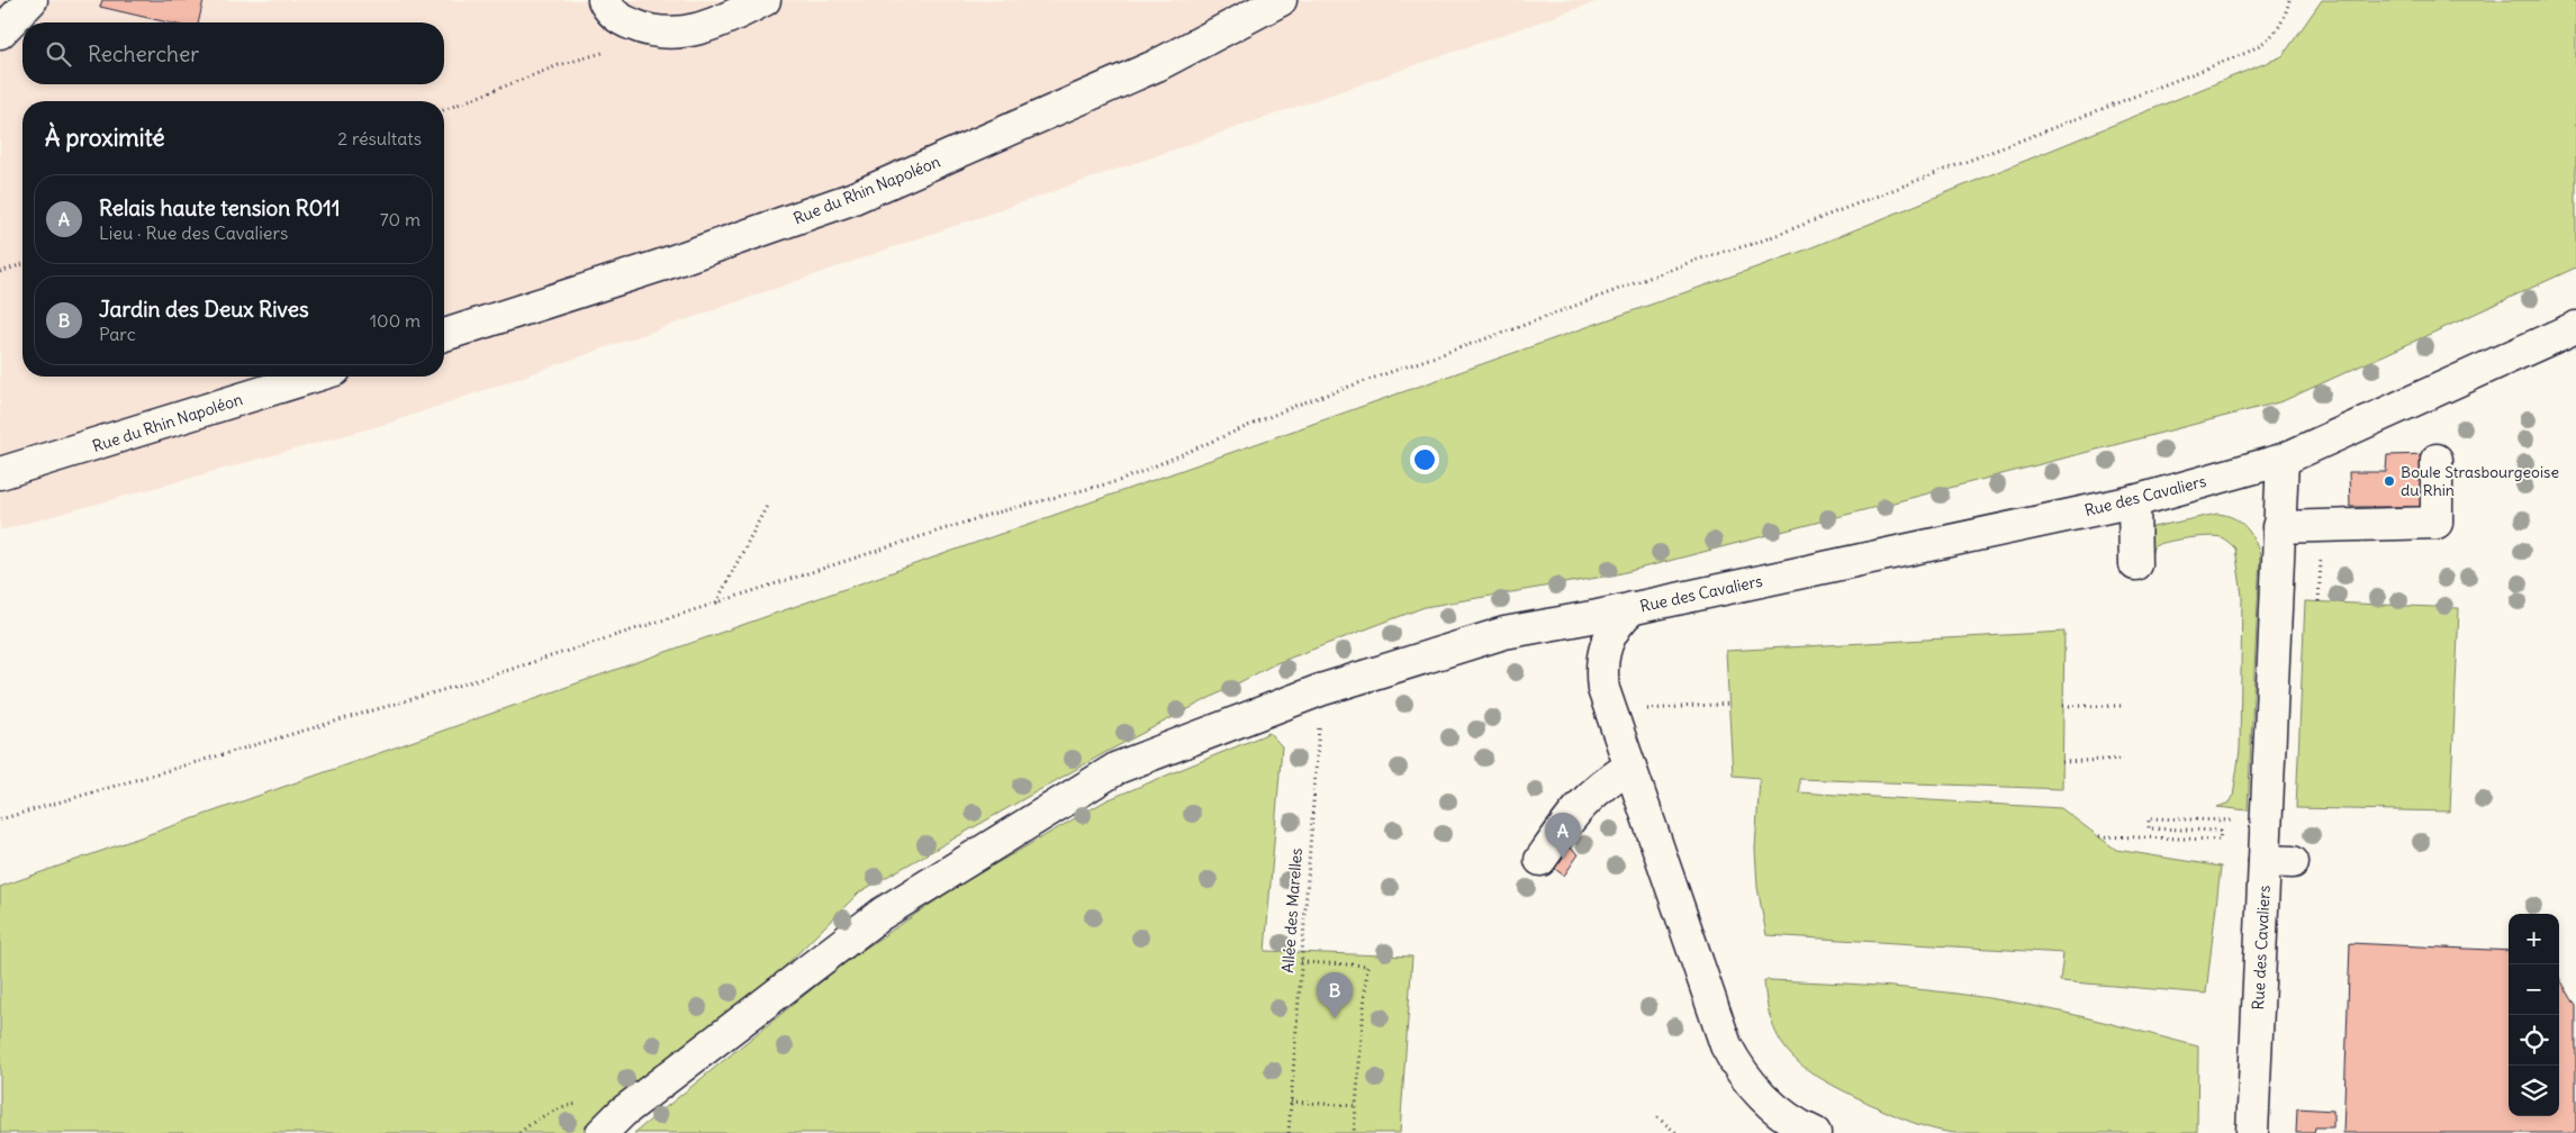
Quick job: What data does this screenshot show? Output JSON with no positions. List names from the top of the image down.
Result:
{
  "streets": {
    "street": ["Rue du Rhin Napoléon", "Rue des Cavaliers"],
    "path": ["Allée des Marelles"]
  },
  "places": ["Boule Strasbourgeoise du Rhin"],
  "page": {
    "search": "Rechercher",
    "heading": ["À proximité", "2 résultats"],
    "list": [
      {
        "mark": "A",
        "name": "Relais haute tension R011",
        "note": "Lieu · Rue des Cavaliers",
        "value": "70 m"
      },
      {
        "mark": "B",
        "name": "Jardin des Deux Rives",
        "note": "Parc",
        "value": "100 m"
      }
    ],
    "pins": ["A", "B"],
    "map_buttons": ["+", "−"]
  }
}
